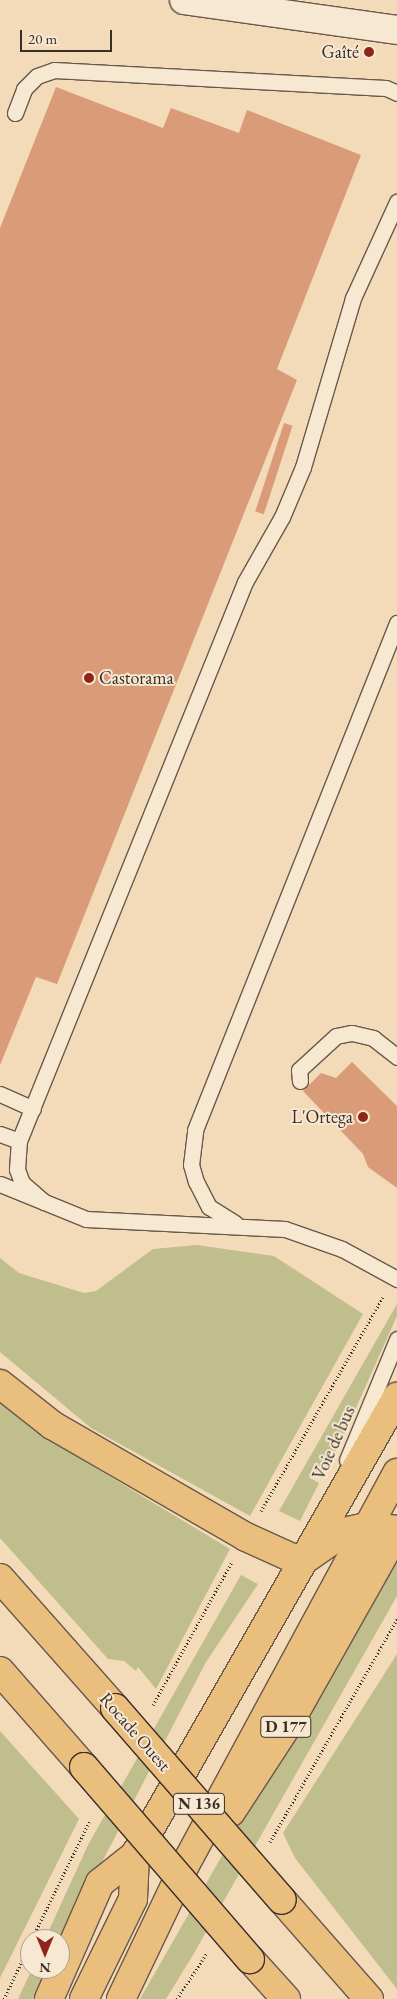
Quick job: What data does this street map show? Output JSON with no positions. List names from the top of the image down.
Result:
{
  "streets": {
    "main road": ["D 177", "Rocade Ouest", "N 136"],
    "lane": ["Voie de bus"]
  },
  "places": ["Gaîté", "Castorama", "L'Ortega"],
  "scale_bar": "20 m",
  "north": "bottom"
}
